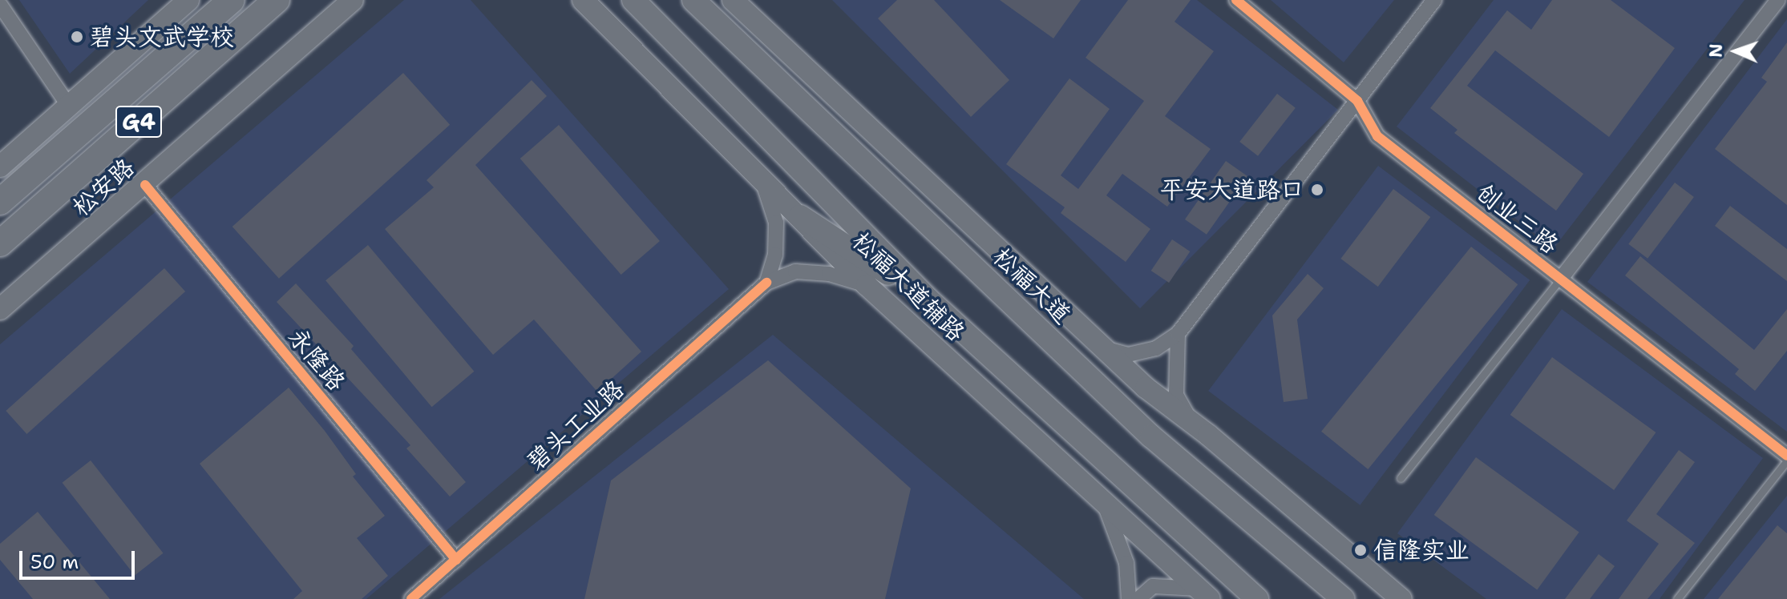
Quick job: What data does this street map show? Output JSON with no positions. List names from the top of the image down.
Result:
{
  "streets": {
    "highway": ["G4"],
    "main road": ["松安路", "松福大道", "松福大道辅路"],
    "street": ["创业三路", "永隆路", "碧头工业路"]
  },
  "crossings": [
    ["松安路", "永隆路"],
    ["永隆路", "碧头工业路"]
  ],
  "places": ["碧头文武学校", "平安大道路口", "信隆实业"],
  "scale_bar": "50 m",
  "north": "left"
}
